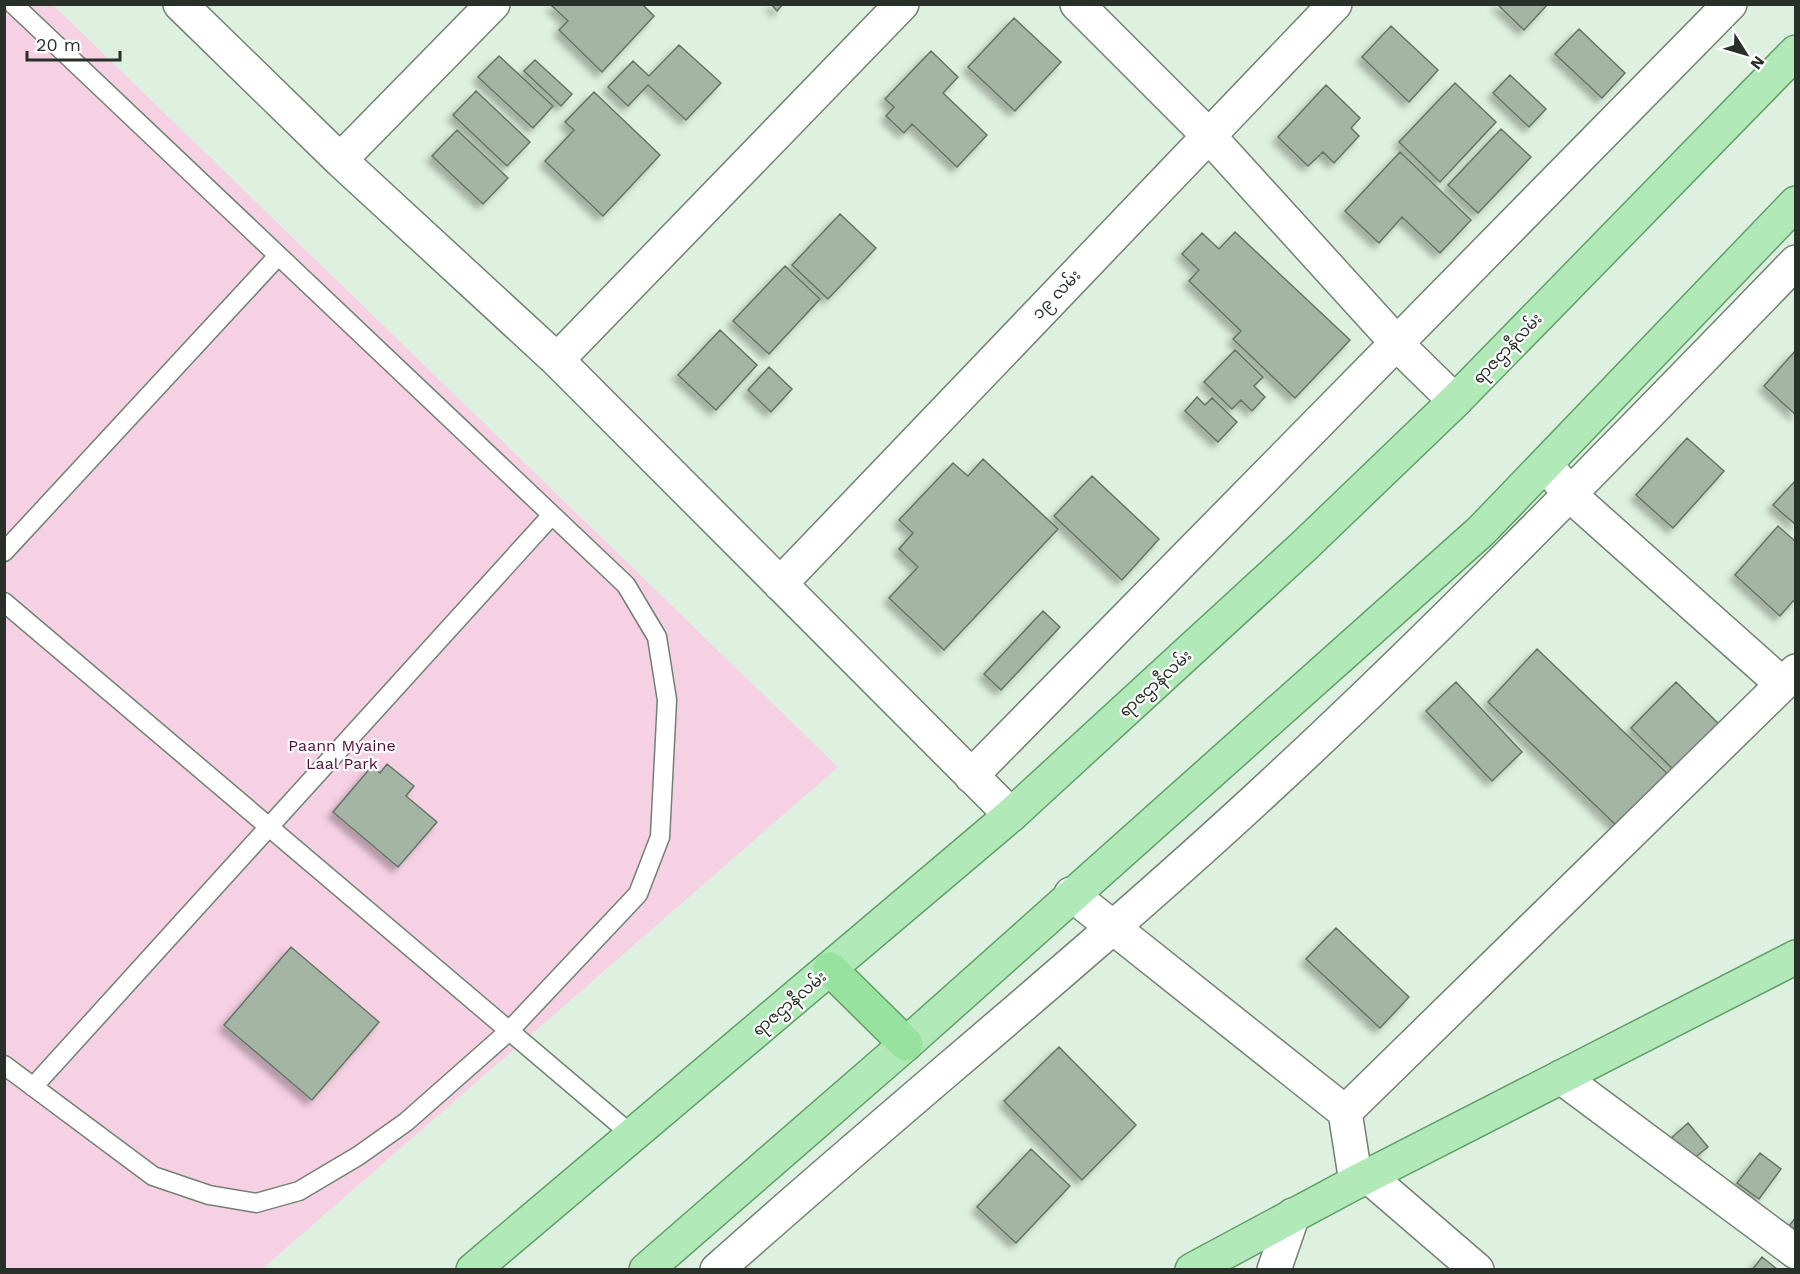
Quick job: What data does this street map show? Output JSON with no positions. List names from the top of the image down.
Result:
{
  "streets": {
    "main road": ["ရာဇဌာနီလမ်း"],
    "street": ["၁၉ လမ်း"]
  },
  "parks": ["Paann Myaine Laal Park"],
  "scale_bar": "20 m",
  "north": "bottom right"
}
